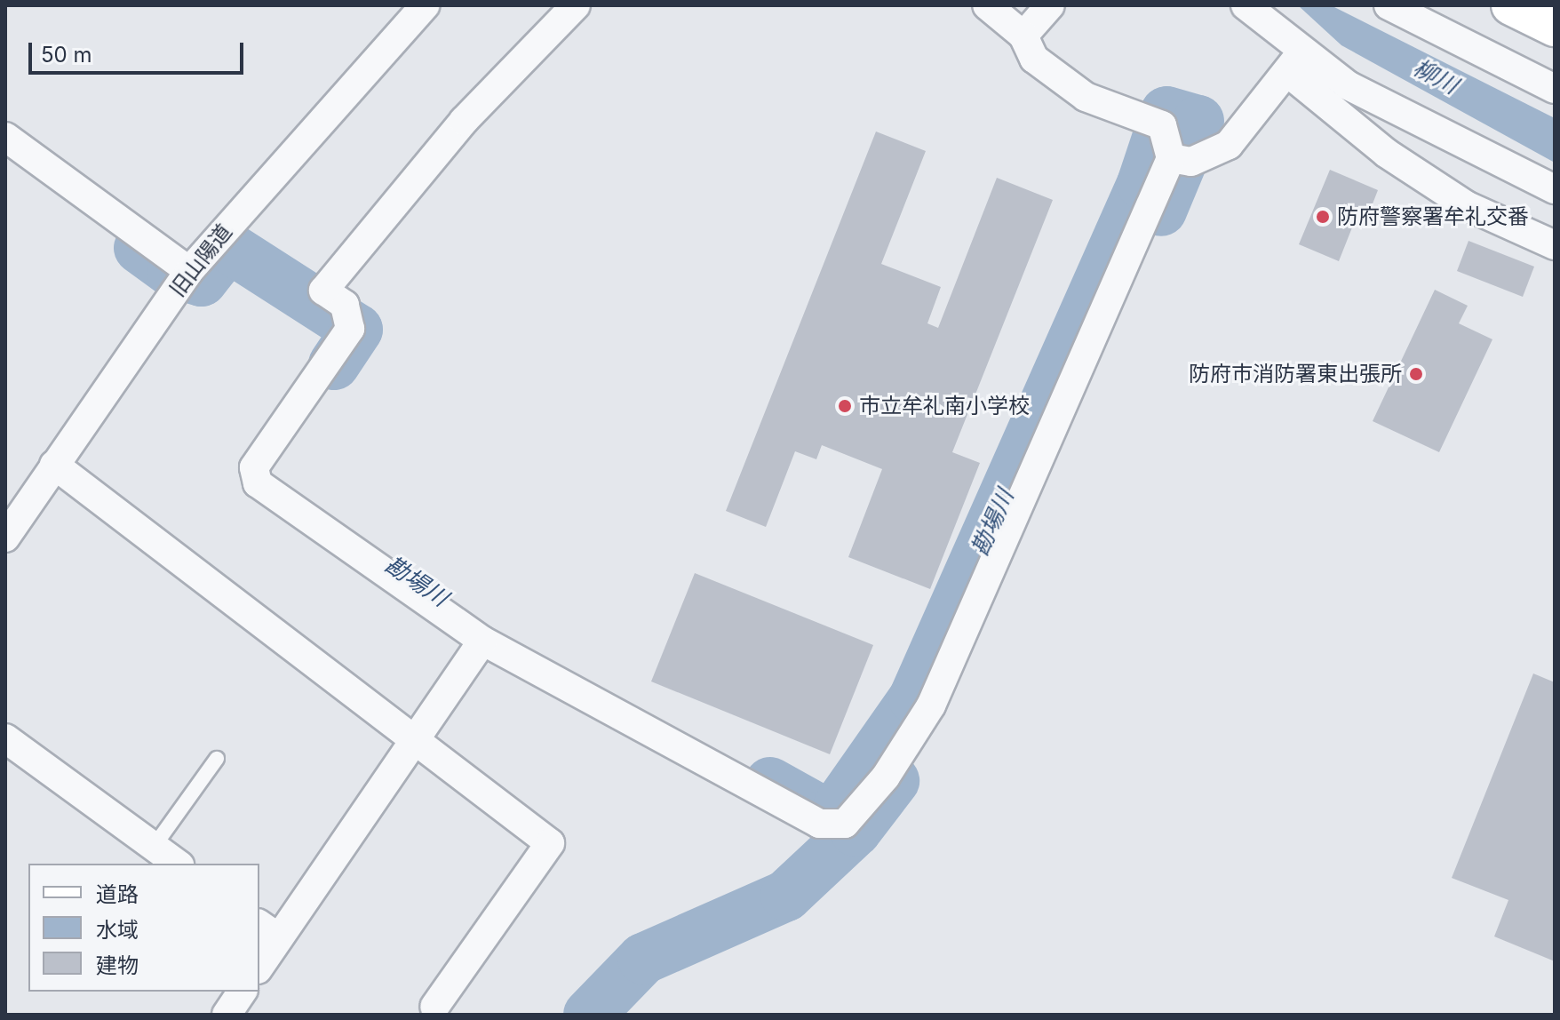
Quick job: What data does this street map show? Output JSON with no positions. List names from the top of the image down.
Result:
{
  "streets": {
    "street": ["旧山陽道"]
  },
  "water": ["柳川", "勘場川"],
  "places": ["防府警察署牟礼交番", "防府市消防署東出張所", "市立牟礼南小学校"],
  "legend": ["道路", "水域", "建物"],
  "scale_bar": "50 m"
}
